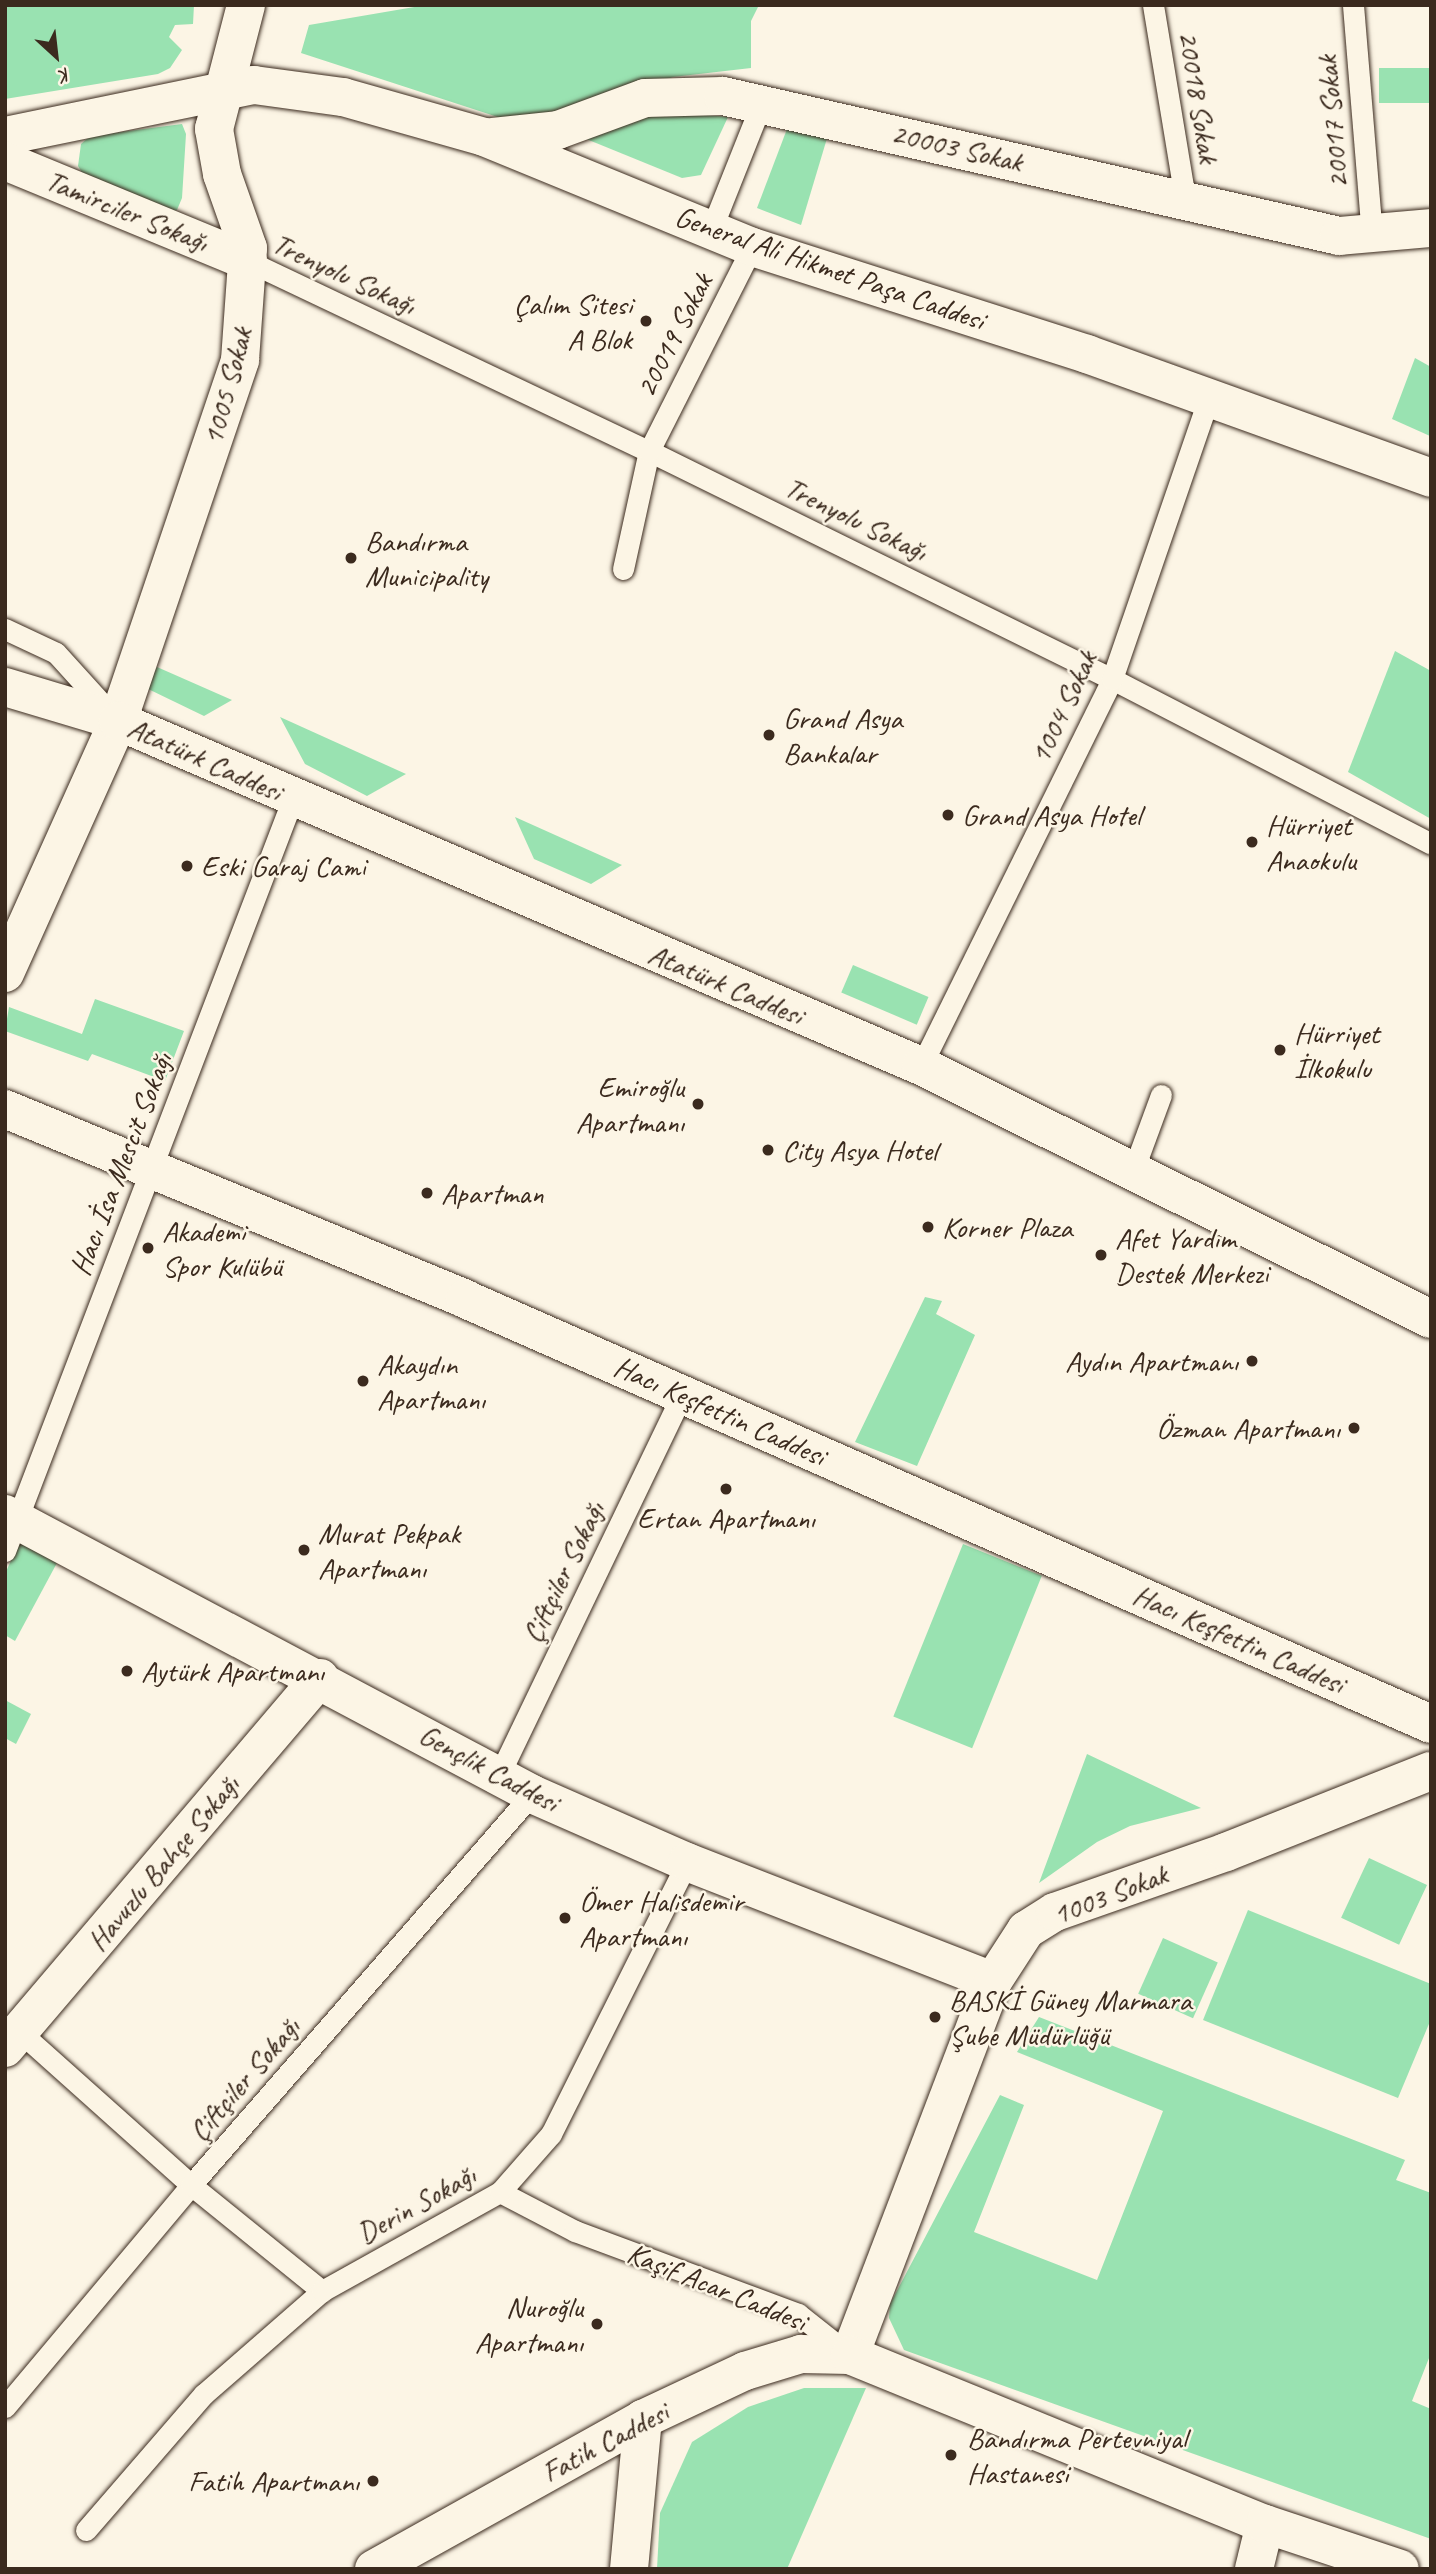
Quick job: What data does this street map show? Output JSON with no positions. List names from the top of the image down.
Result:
{
  "streets": {
    "street": [
      "20003 Sokak",
      "Tamirciler Sokağı",
      "General Ali Hikmet Paşa Caddesi",
      "1005 Sokak",
      "Atatürk Caddesi",
      "Hacı Keşfettin Caddesi",
      "Gençlik Caddesi",
      "Havuzlu Bahçe Sokağı",
      "1003 Sokak",
      "Kaşif Acar Caddesi",
      "Fatih Caddesi"
    ],
    "lane": [
      "20018 Sokak",
      "20017 Sokak",
      "Trenyolu Sokağı",
      "20019 Sokak",
      "1004 Sokak",
      "Hacı İsa Mescit Sokağı",
      "Çiftçiler Sokağı",
      "Derin Sokağı"
    ]
  },
  "crossings": [
    ["20018 Sokak", "20003 Sokak"],
    ["20017 Sokak", "20003 Sokak"],
    ["20003 Sokak", "General Ali Hikmet Paşa Caddesi"],
    ["20003 Sokak", "20019 Sokak"],
    ["Tamirciler Sokağı", "General Ali Hikmet Paşa Caddesi"],
    ["Tamirciler Sokağı", "Trenyolu Sokağı"],
    ["Tamirciler Sokağı", "1005 Sokak"],
    ["General Ali Hikmet Paşa Caddesi", "20019 Sokak"],
    ["General Ali Hikmet Paşa Caddesi", "1005 Sokak"],
    ["General Ali Hikmet Paşa Caddesi", "1004 Sokak"],
    ["Trenyolu Sokağı", "20019 Sokak"],
    ["Trenyolu Sokağı", "1005 Sokak"],
    ["Trenyolu Sokağı", "1004 Sokak"],
    ["1005 Sokak", "Atatürk Caddesi"],
    ["1004 Sokak", "Atatürk Caddesi"],
    ["Atatürk Caddesi", "Hacı İsa Mescit Sokağı"],
    ["Hacı İsa Mescit Sokağı", "Hacı Keşfettin Caddesi"],
    ["Hacı İsa Mescit Sokağı", "Gençlik Caddesi"],
    ["Hacı Keşfettin Caddesi", "Çiftçiler Sokağı"],
    ["Çiftçiler Sokağı", "Gençlik Caddesi"],
    ["Gençlik Caddesi", "Havuzlu Bahçe Sokağı"],
    ["Gençlik Caddesi", "1003 Sokak"],
    ["Gençlik Caddesi", "Derin Sokağı"],
    ["1003 Sokak", "Kaşif Acar Caddesi"],
    ["1003 Sokak", "Fatih Caddesi"],
    ["Derin Sokağı", "Kaşif Acar Caddesi"],
    ["Kaşif Acar Caddesi", "Fatih Caddesi"]
  ],
  "places": [
    "Çalım Sitesi A Blok",
    "Bandırma Municipality",
    "Grand Asya Bankalar",
    "Grand Asya Hotel",
    "Hürriyet Anaokulu",
    "Eski Garaj Cami",
    "Hürriyet İlkokulu",
    "Emiroğlu Apartmanı",
    "City Asya Hotel",
    "Apartman",
    "Korner Plaza",
    "Akademi Spor Kulübü",
    "Afet Yardım Destek Merkezi",
    "Aydın Apartmanı",
    "Akaydın Apartmanı",
    "Özman Apartmanı",
    "Ertan Apartmanı",
    "Murat Pekpak Apartmanı",
    "Aytürk Apartmanı",
    "Ömer Halisdemir Apartmanı",
    "BASKİ Güney Marmara Şube Müdürlüğü",
    "Nuroğlu Apartmanı",
    "Bandırma Pertevniyal Hastanesi",
    "Fatih Apartmanı"
  ],
  "north": "bottom right"
}
